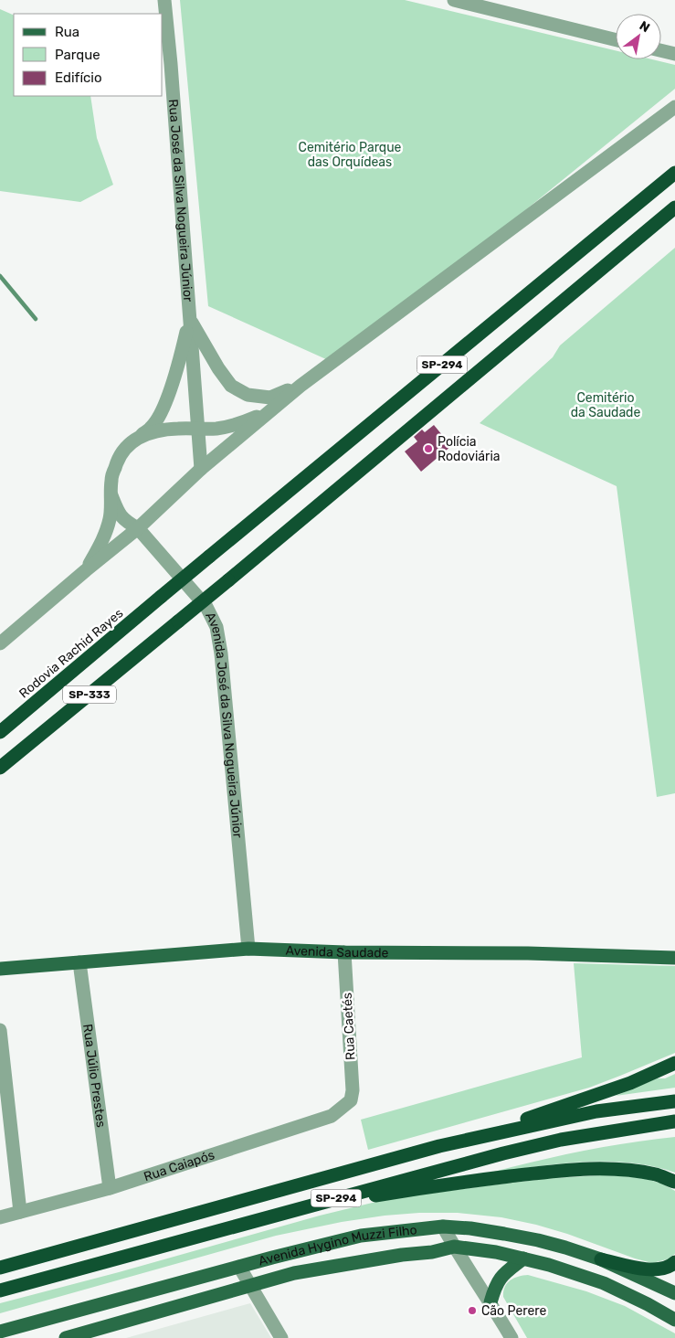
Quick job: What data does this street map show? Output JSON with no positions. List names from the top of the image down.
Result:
{
  "streets": {
    "highway": ["SP-294", "Rodovia Rachid Rayes", "SP-333"],
    "main road": ["Avenida Saudade", "Avenida Hygino Muzzi Filho"],
    "street": [
      "Rua José da Silva Nogueira Júnior",
      "Avenida José da Silva Nogueira Júnior",
      "Rua Caetés",
      "Rua Júlio Prestes",
      "Rua Caiapós"
    ]
  },
  "crossings": [
    ["Rua José da Silva Nogueira Júnior", "Avenida José da Silva Nogueira Júnior"],
    ["SP-294", "Rodovia Rachid Rayes"],
    ["SP-294", "SP-333"],
    ["Avenida José da Silva Nogueira Júnior", "Avenida Saudade"],
    ["Avenida Saudade", "Rua Caetés"],
    ["Avenida Saudade", "Rua Júlio Prestes"],
    ["Rua Caetés", "Rua Caiapós"],
    ["Rua Júlio Prestes", "Rua Caiapós"]
  ],
  "parks": ["Cemitério Parque das Orquídeas", "Cemitério da Saudade"],
  "places": ["Polícia Rodoviária", "Cão Perere"],
  "legend": ["Rua", "Parque", "Edifício"],
  "north": "top right"
}
